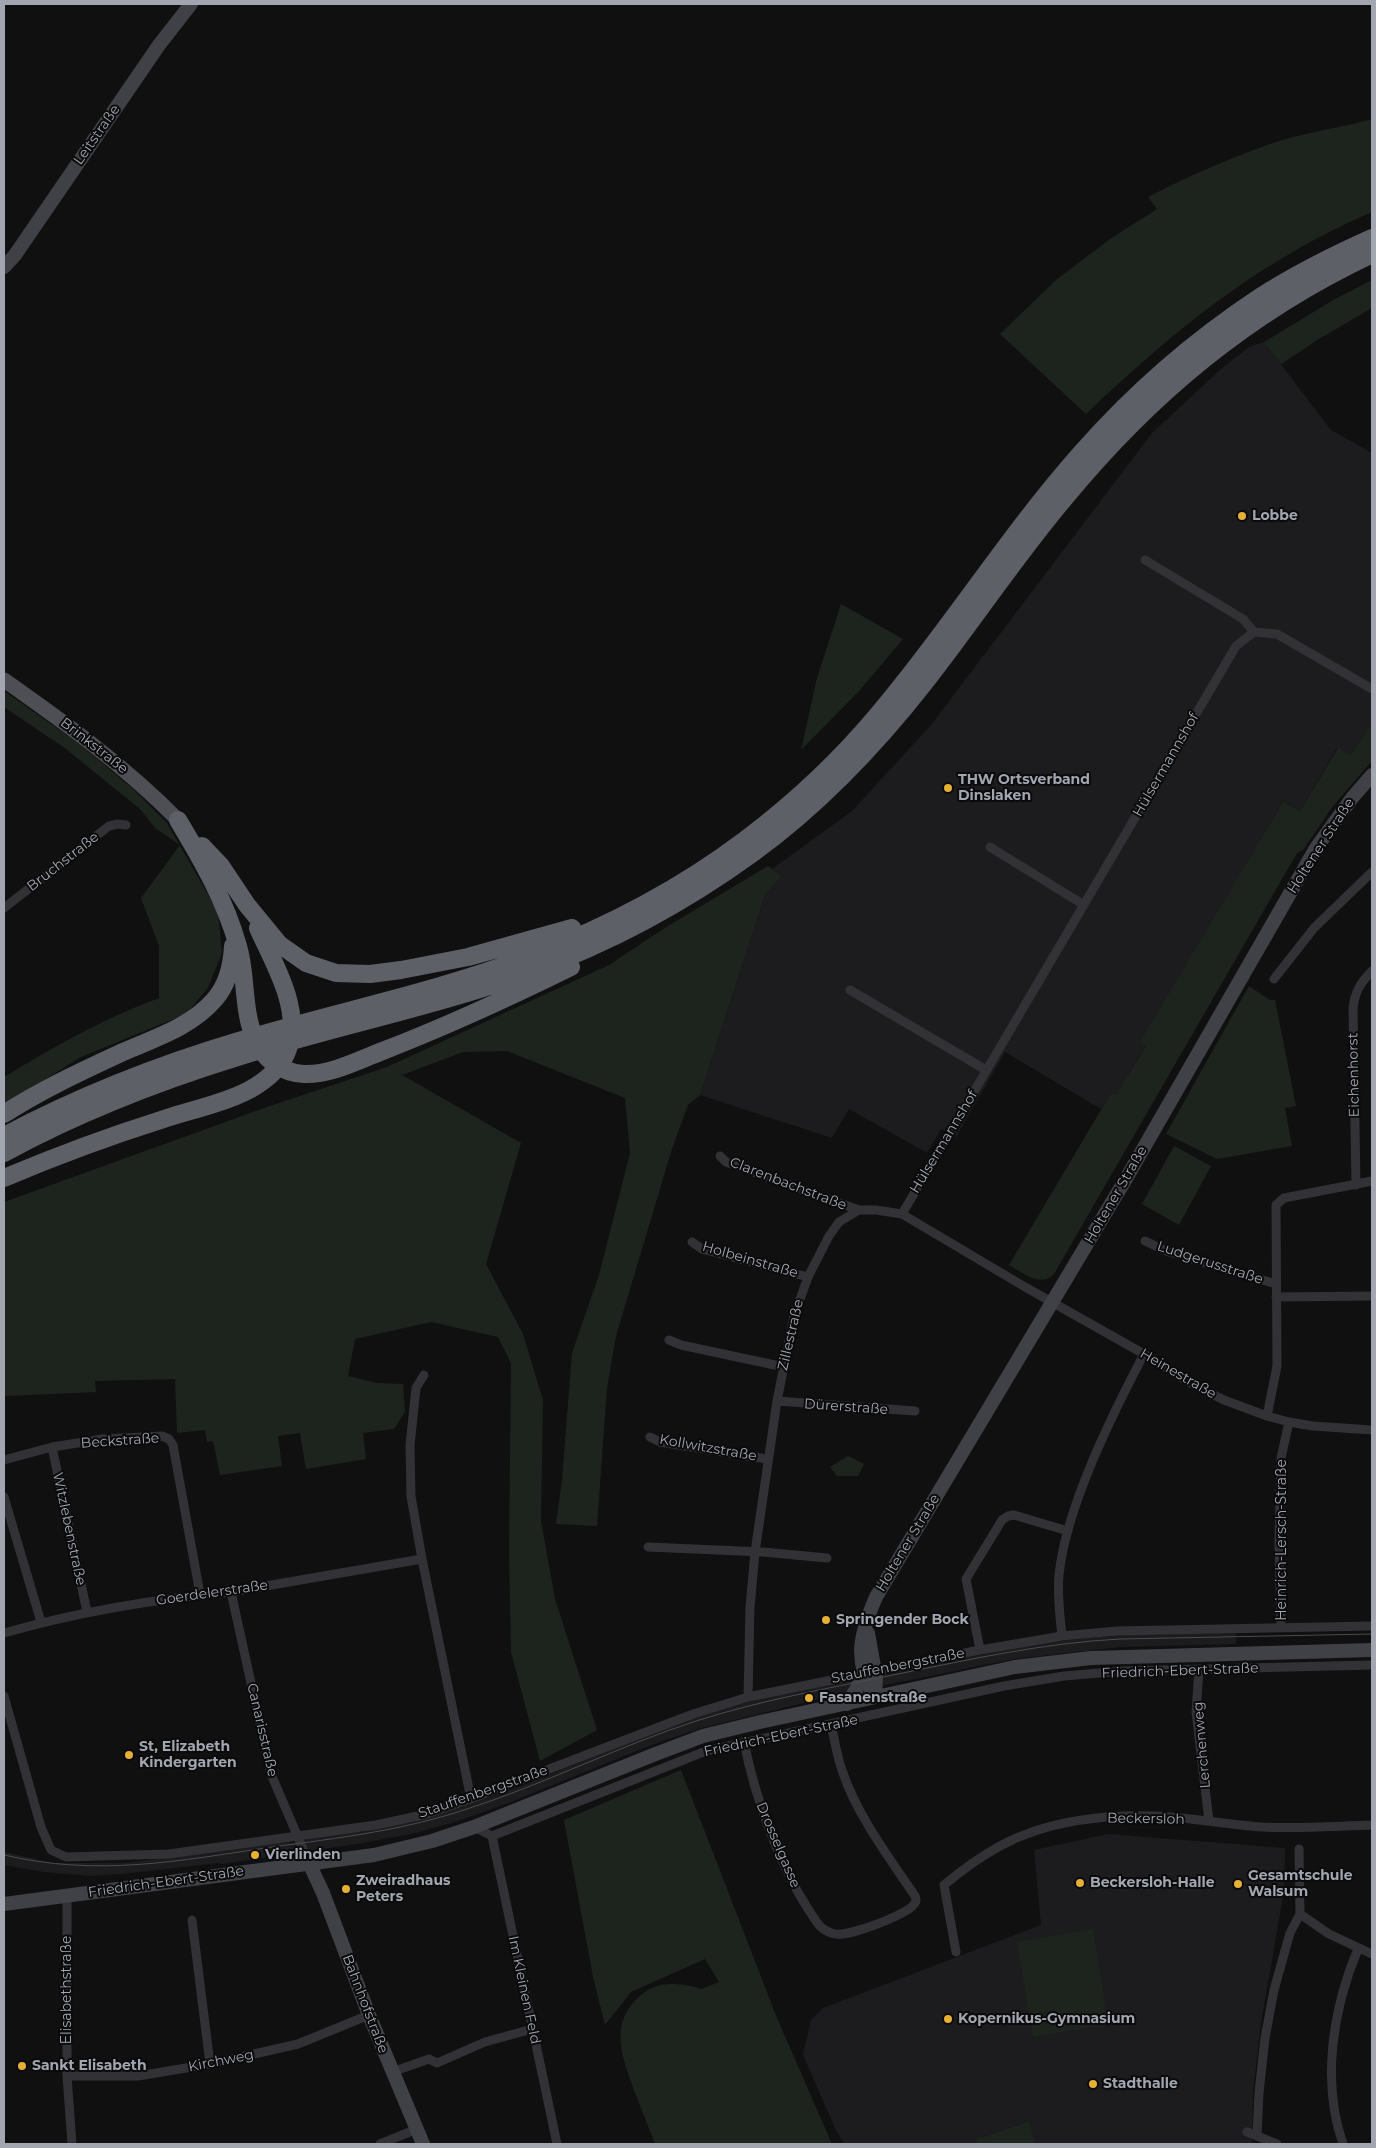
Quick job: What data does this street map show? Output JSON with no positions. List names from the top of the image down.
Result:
{
  "streets": {
    "main road": ["Brinkstraße"],
    "street": [
      "Leitstraße",
      "Hülsermannshof",
      "Holtener Straße",
      "Bruchstraße",
      "Eichenhorst",
      "Clarenbachstraße",
      "Holbeinstraße",
      "Ludgerusstraße",
      "Zillestraße",
      "Heinestraße",
      "Dürerstraße",
      "Beckstraße",
      "Kollwitzstraße",
      "Witzlebenstraße",
      "Heinrich-Lersch-Straße",
      "Goerdelerstraße",
      "Stauffenbergstraße",
      "Friedrich-Ebert-Straße",
      "Canarisstraße",
      "Lerchenweg",
      "Beckersloh",
      "Drosselgasse",
      "Elisabethstraße",
      "Im Kleinen Feld",
      "Bahnhofstraße",
      "Kirchweg"
    ]
  },
  "crossings": [
    ["Holtener Straße", "Heinestraße"],
    ["Holtener Straße", "Stauffenbergstraße"],
    ["Holtener Straße", "Friedrich-Ebert-Straße"],
    ["Eichenhorst", "Ludgerusstraße"],
    ["Clarenbachstraße", "Zillestraße"],
    ["Holbeinstraße", "Zillestraße"],
    ["Ludgerusstraße", "Heinestraße"],
    ["Zillestraße", "Dürerstraße"],
    ["Zillestraße", "Kollwitzstraße"],
    ["Zillestraße", "Stauffenbergstraße"],
    ["Heinestraße", "Heinrich-Lersch-Straße"],
    ["Beckstraße", "Witzlebenstraße"],
    ["Beckstraße", "Goerdelerstraße"],
    ["Witzlebenstraße", "Goerdelerstraße"],
    ["Heinrich-Lersch-Straße", "Stauffenbergstraße"],
    ["Goerdelerstraße", "Canarisstraße"],
    ["Stauffenbergstraße", "Canarisstraße"],
    ["Friedrich-Ebert-Straße", "Canarisstraße"],
    ["Friedrich-Ebert-Straße", "Lerchenweg"],
    ["Friedrich-Ebert-Straße", "Drosselgasse"],
    ["Friedrich-Ebert-Straße", "Elisabethstraße"],
    ["Friedrich-Ebert-Straße", "Im Kleinen Feld"],
    ["Friedrich-Ebert-Straße", "Bahnhofstraße"],
    ["Canarisstraße", "Bahnhofstraße"],
    ["Lerchenweg", "Beckersloh"],
    ["Elisabethstraße", "Kirchweg"],
    ["Bahnhofstraße", "Kirchweg"]
  ],
  "places": [
    "Lobbe",
    "THW Ortsverband Dinslaken",
    "Springender Bock",
    "Fasanenstraße",
    "St, Elizabeth Kindergarten",
    "Vierlinden",
    "Beckersloh-Halle",
    "Gesamtschule Walsum",
    "Zweiradhaus Peters",
    "Kopernikus-Gymnasium",
    "Sankt Elisabeth",
    "Stadthalle"
  ]
}
